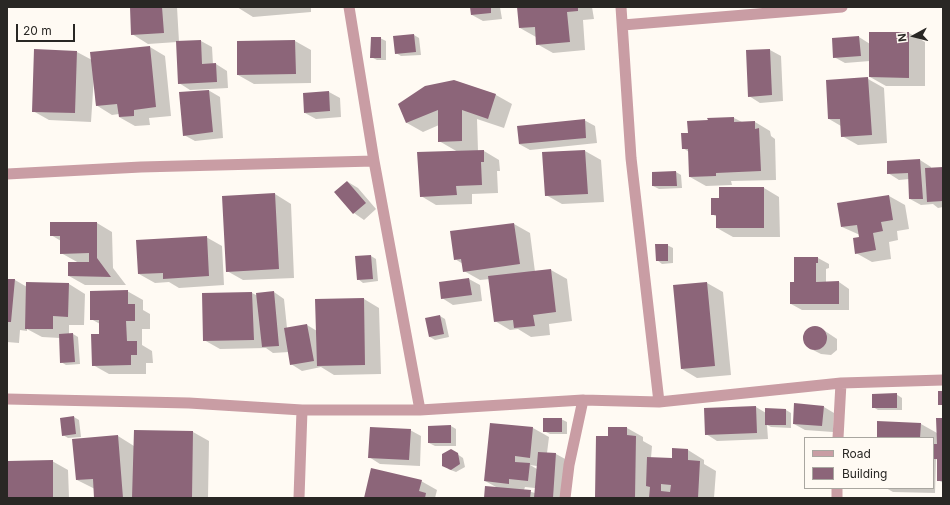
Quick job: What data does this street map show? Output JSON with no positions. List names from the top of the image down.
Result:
{
  "legend": ["Road", "Building"],
  "scale_bar": "20 m",
  "north": "left"
}
